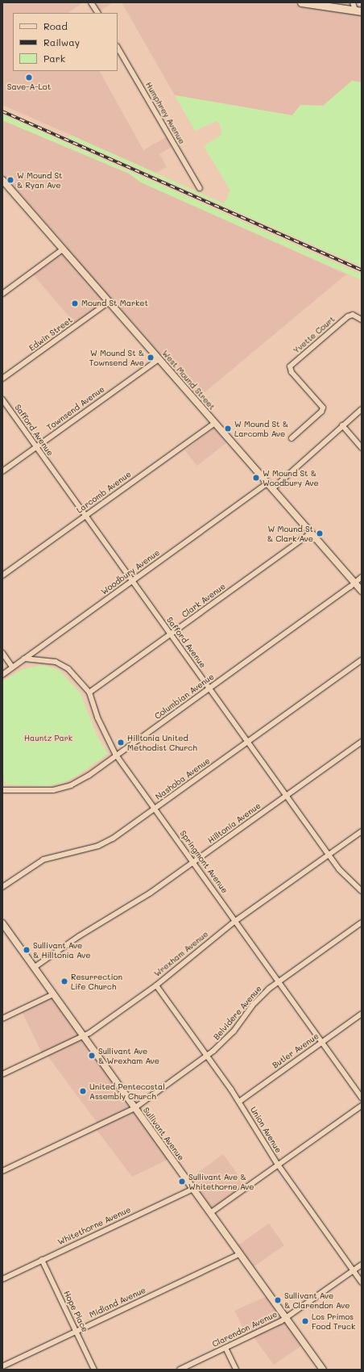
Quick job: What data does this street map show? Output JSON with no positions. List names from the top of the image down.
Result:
{
  "streets": {
    "main road": ["West Mound Street", "Sullivant Avenue"],
    "street": [
      "Humphrey Avenue",
      "Edwin Street",
      "Yvette Court",
      "Townsend Avenue",
      "Safford Avenue",
      "Larcomb Avenue",
      "Woodbury Avenue",
      "Clark Avenue",
      "Columbian Avenue",
      "Nashoba Avenue",
      "Hilltonia Avenue",
      "Springmont Avenue",
      "Wrexham Avenue",
      "Belvidere Avenue",
      "Butler Avenue",
      "Union Avenue",
      "Whitethorne Avenue",
      "Midland Avenue",
      "Hope Place",
      "Clarendon Avenue"
    ]
  },
  "crossings": [
    ["Edwin Street", "West Mound Street"],
    ["West Mound Street", "Townsend Avenue"],
    ["West Mound Street", "Larcomb Avenue"],
    ["West Mound Street", "Woodbury Avenue"],
    ["West Mound Street", "Clark Avenue"],
    ["West Mound Street", "Columbian Avenue"],
    ["Townsend Avenue", "Safford Avenue"],
    ["Safford Avenue", "Larcomb Avenue"],
    ["Safford Avenue", "Woodbury Avenue"],
    ["Safford Avenue", "Clark Avenue"],
    ["Safford Avenue", "Columbian Avenue"],
    ["Safford Avenue", "Nashoba Avenue"],
    ["Safford Avenue", "Hilltonia Avenue"],
    ["Safford Avenue", "Wrexham Avenue"],
    ["Woodbury Avenue", "Springmont Avenue"],
    ["Clark Avenue", "Springmont Avenue"],
    ["Columbian Avenue", "Springmont Avenue"],
    ["Nashoba Avenue", "Springmont Avenue"],
    ["Hilltonia Avenue", "Springmont Avenue"],
    ["Hilltonia Avenue", "Sullivant Avenue"],
    ["Springmont Avenue", "Wrexham Avenue"],
    ["Springmont Avenue", "Belvidere Avenue"],
    ["Springmont Avenue", "Butler Avenue"],
    ["Wrexham Avenue", "Union Avenue"],
    ["Wrexham Avenue", "Sullivant Avenue"],
    ["Belvidere Avenue", "Union Avenue"],
    ["Belvidere Avenue", "Sullivant Avenue"],
    ["Butler Avenue", "Union Avenue"],
    ["Union Avenue", "Clarendon Avenue"],
    ["Sullivant Avenue", "Whitethorne Avenue"],
    ["Sullivant Avenue", "Midland Avenue"],
    ["Sullivant Avenue", "Clarendon Avenue"],
    ["Whitethorne Avenue", "Hope Place"],
    ["Midland Avenue", "Hope Place"]
  ],
  "parks": ["Hauntz Park"],
  "places": [
    "Save-A-Lot",
    "W Mound St & Ryan Ave",
    "Mound St Market",
    "W Mound St & Townsend Ave",
    "W Mound St & Larcomb Ave",
    "W Mound St & Woodbury Ave",
    "W Mound St & Clark Ave",
    "Hilltonia United Methodist Church",
    "Sullivant Ave & Hilltonia Ave",
    "Resurrection Life Church",
    "Sullivant Ave & Wrexham Ave",
    "United Pentecostal Assembly Church",
    "Sullivant Ave & Whitethorne Ave",
    "Sullivant Ave & Clarendon Ave",
    "Los Primos Food Truck"
  ],
  "legend": ["Road", "Railway", "Park"]
}
